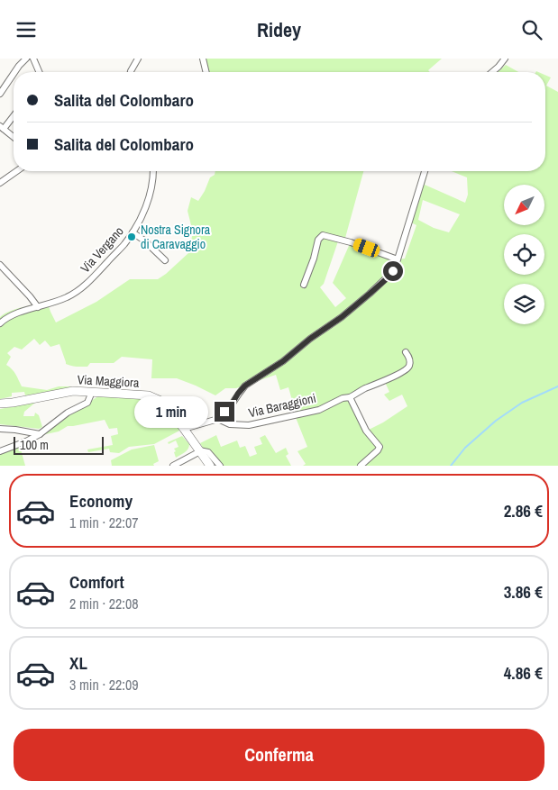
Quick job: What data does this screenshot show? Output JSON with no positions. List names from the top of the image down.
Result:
{
  "streets": {
    "main road": ["Via Maggiora"],
    "street": ["Via Vergano", "Via Baraggioni"]
  },
  "places": ["Nostra Signora di Caravaggio"],
  "scale_bar": "100 m",
  "north": "bottom left",
  "page": {
    "header": "Ridey",
    "banner": ["Salita del Colombaro", "Salita del Colombaro"],
    "bubble": "1 min",
    "scale": "100 m",
    "list": [
      {
        "name": "Economy",
        "note": "1 min · 22:07",
        "value": "2.86 €"
      },
      {
        "name": "Comfort",
        "note": "2 min · 22:08",
        "value": "3.86 €"
      },
      {
        "name": "XL",
        "note": "3 min · 22:09",
        "value": "4.86 €"
      }
    ],
    "buttons": "Conferma"
  }
}
